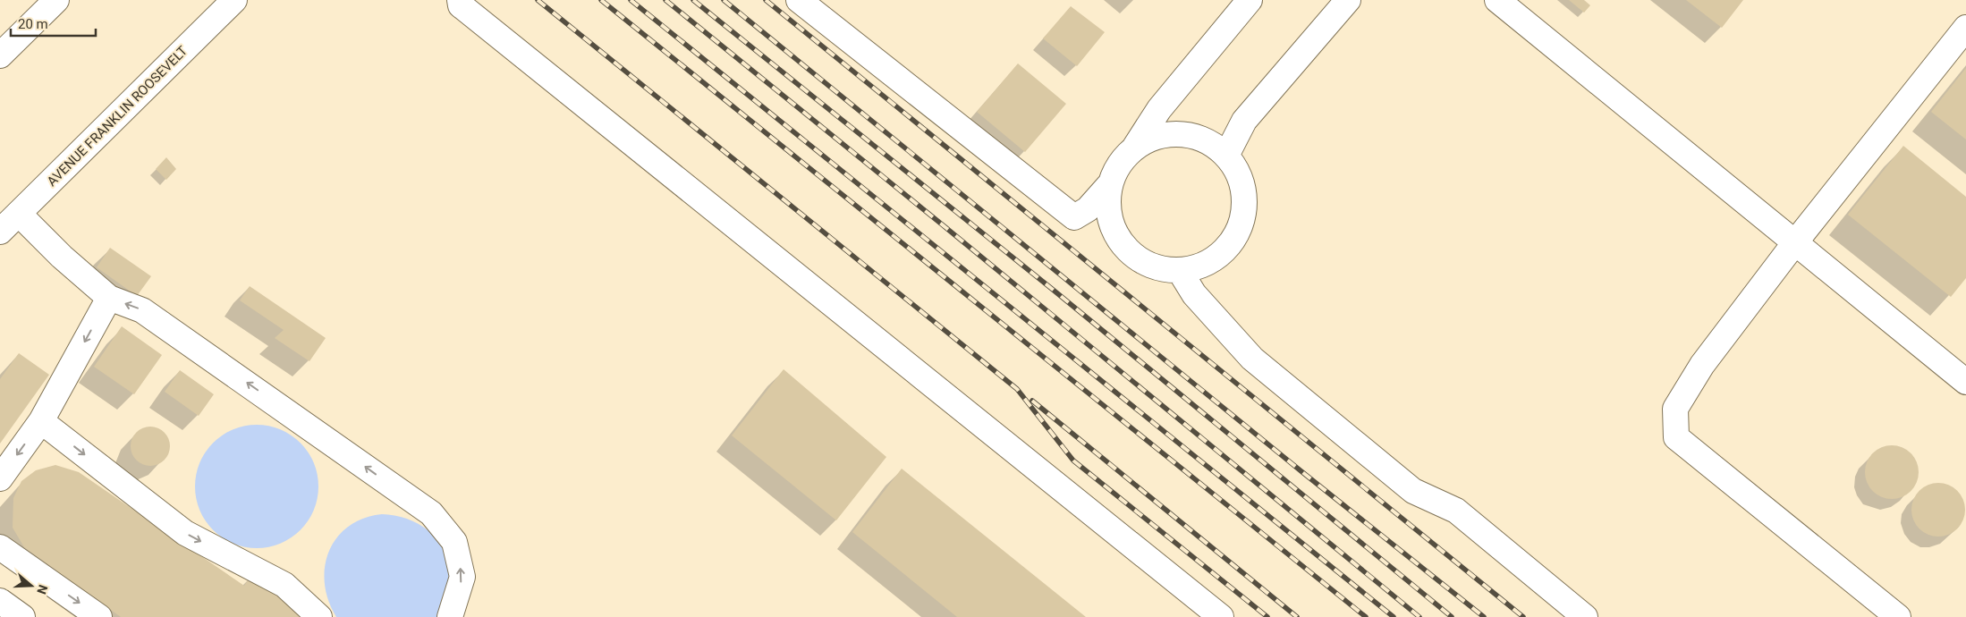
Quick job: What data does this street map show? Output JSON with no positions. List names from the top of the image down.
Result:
{
  "streets": {
    "main road": ["AVENUE FRANKLIN ROOSEVELT"]
  },
  "scale_bar": "20 m",
  "north": "right"
}
